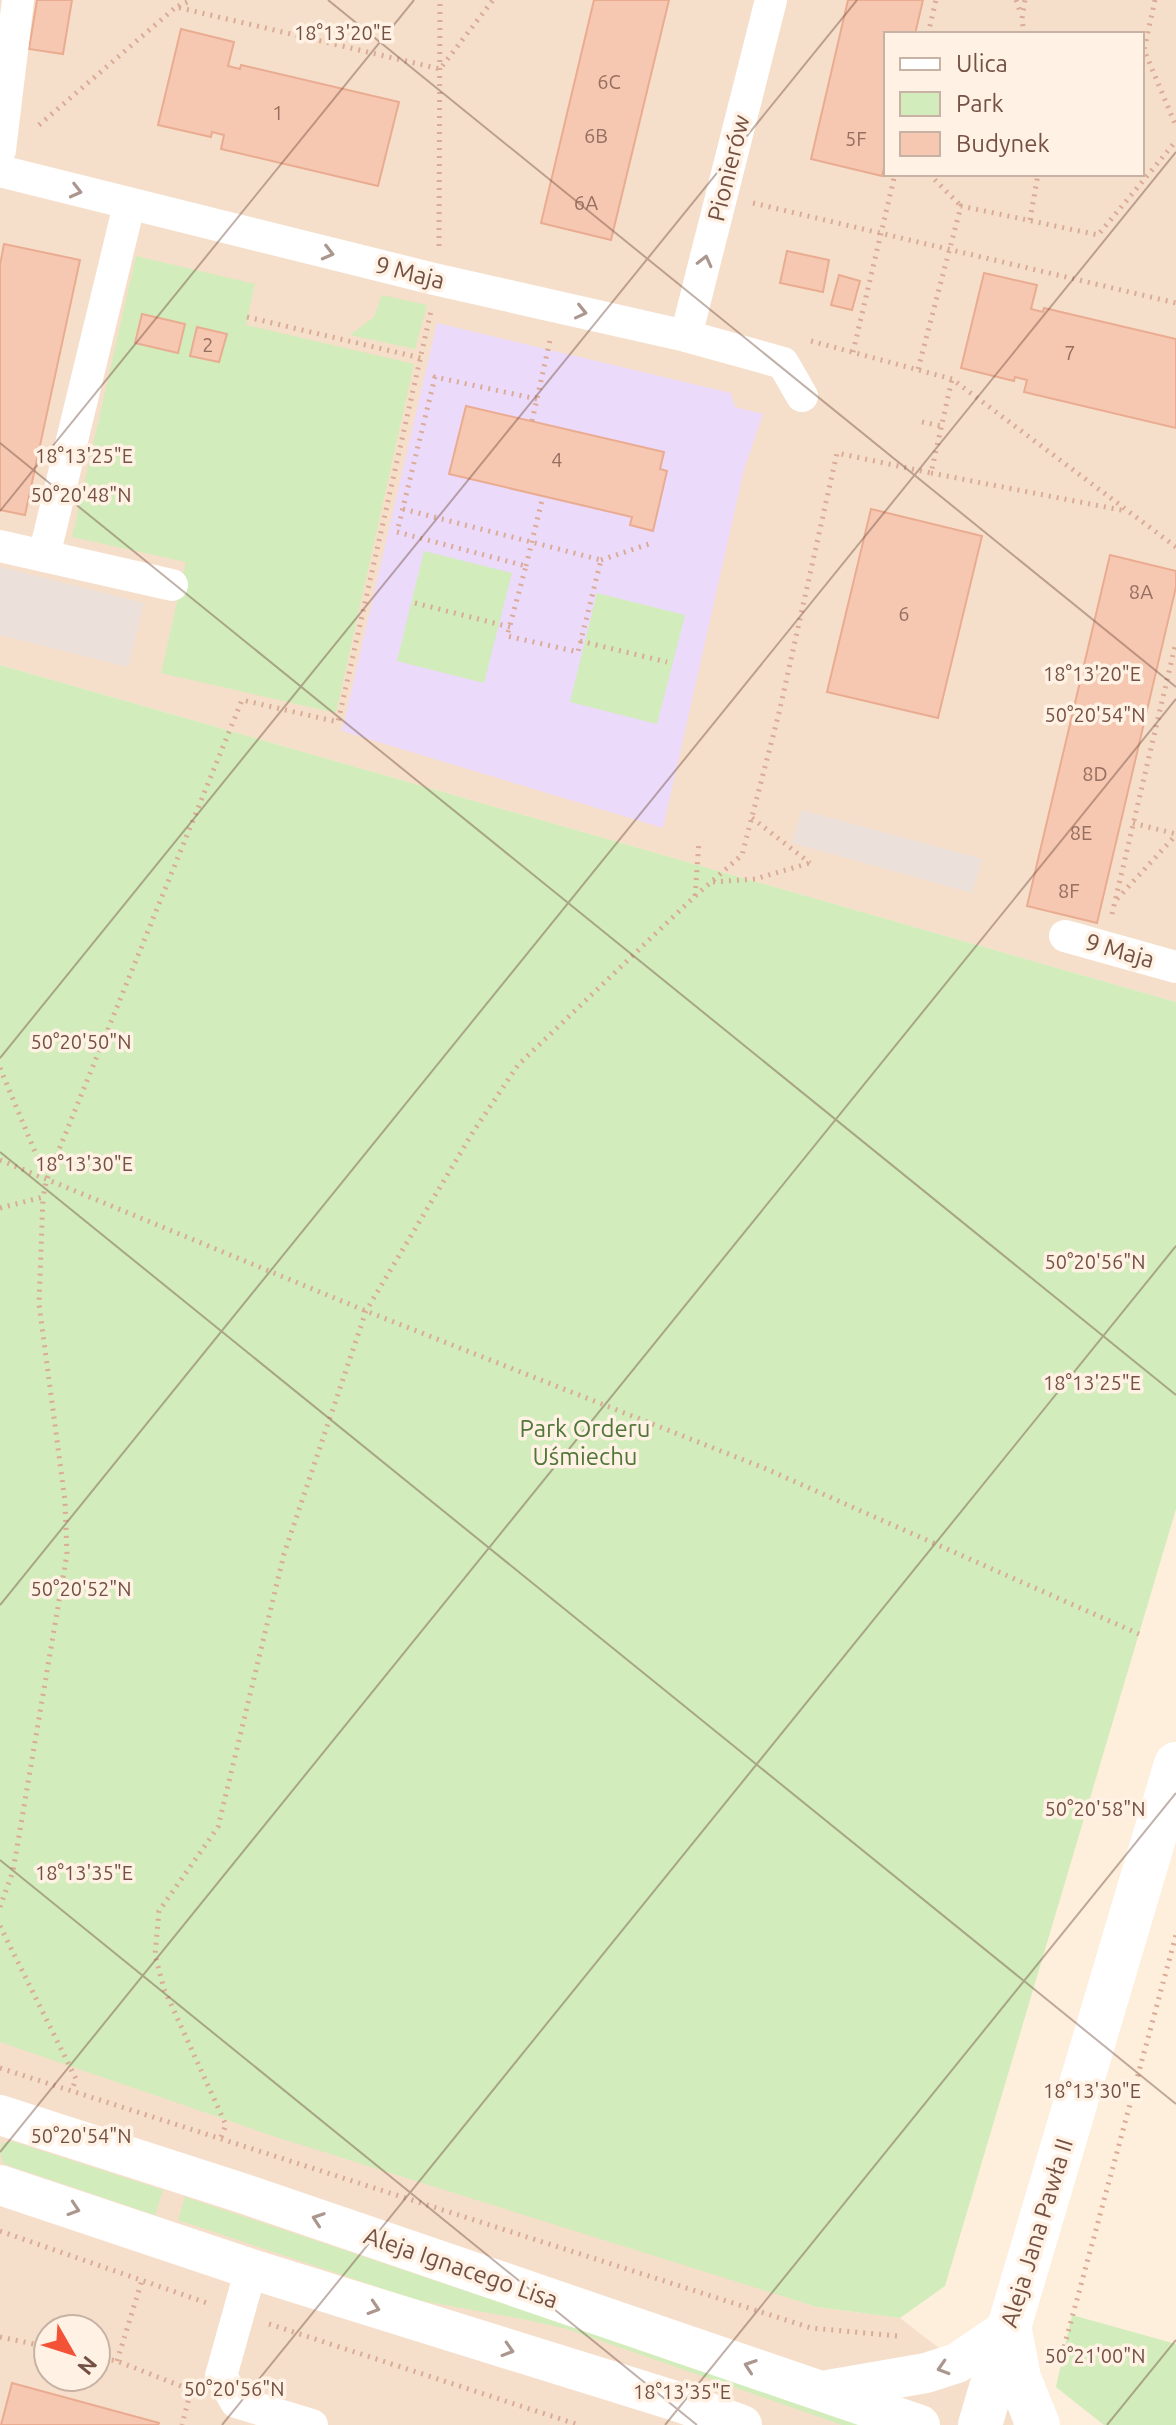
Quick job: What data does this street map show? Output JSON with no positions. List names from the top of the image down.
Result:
{
  "streets": {
    "main road": ["Aleja Jana Pawła II"],
    "street": ["Pionierów", "9 Maja", "Aleja Ignacego Lisa"]
  },
  "crossings": [
    ["Pionierów", "9 Maja"]
  ],
  "one_way": ["Pionierów", "9 Maja"],
  "parks": ["Park Orderu Uśmiechu"],
  "house_numbers": [
    "6C",
    "1",
    "6B",
    "5F",
    "6A",
    "2",
    "7",
    "4",
    "8A",
    "6",
    "8D",
    "8E",
    "8F"
  ],
  "legend": ["Ulica", "Park", "Budynek"],
  "north": "bottom right",
  "coordinates": [
    "18°13'20\"E",
    "18°13'25\"E",
    "50°20'48\"N",
    "50°20'54\"N",
    "50°20'50\"N",
    "18°13'30\"E",
    "50°20'56\"N",
    "50°20'52\"N",
    "50°20'58\"N",
    "18°13'35\"E",
    "50°21'00\"N"
  ]
}
